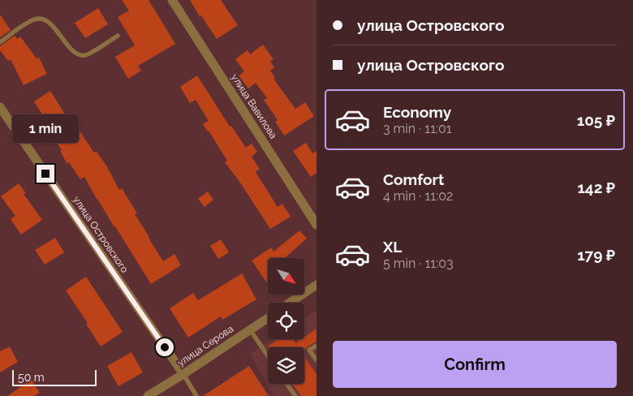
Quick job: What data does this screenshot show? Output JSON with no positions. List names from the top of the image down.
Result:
{
  "streets": {
    "street": ["улица Вавилова", "улица Островского", "улица Серова"]
  },
  "crossings": [
    ["улица Островского", "улица Серова"]
  ],
  "scale_bar": "50 m",
  "north": "bottom right",
  "page": {
    "banner": ["улица Островского", "улица Островского"],
    "list": [
      {
        "name": "Economy",
        "note": "3 min · 11:01",
        "value": "105 ₽"
      },
      {
        "name": "Comfort",
        "note": "4 min · 11:02",
        "value": "142 ₽"
      },
      {
        "name": "XL",
        "note": "5 min · 11:03",
        "value": "179 ₽"
      }
    ],
    "bubble": "1 min",
    "buttons": "Confirm",
    "scale": "50 m"
  }
}
